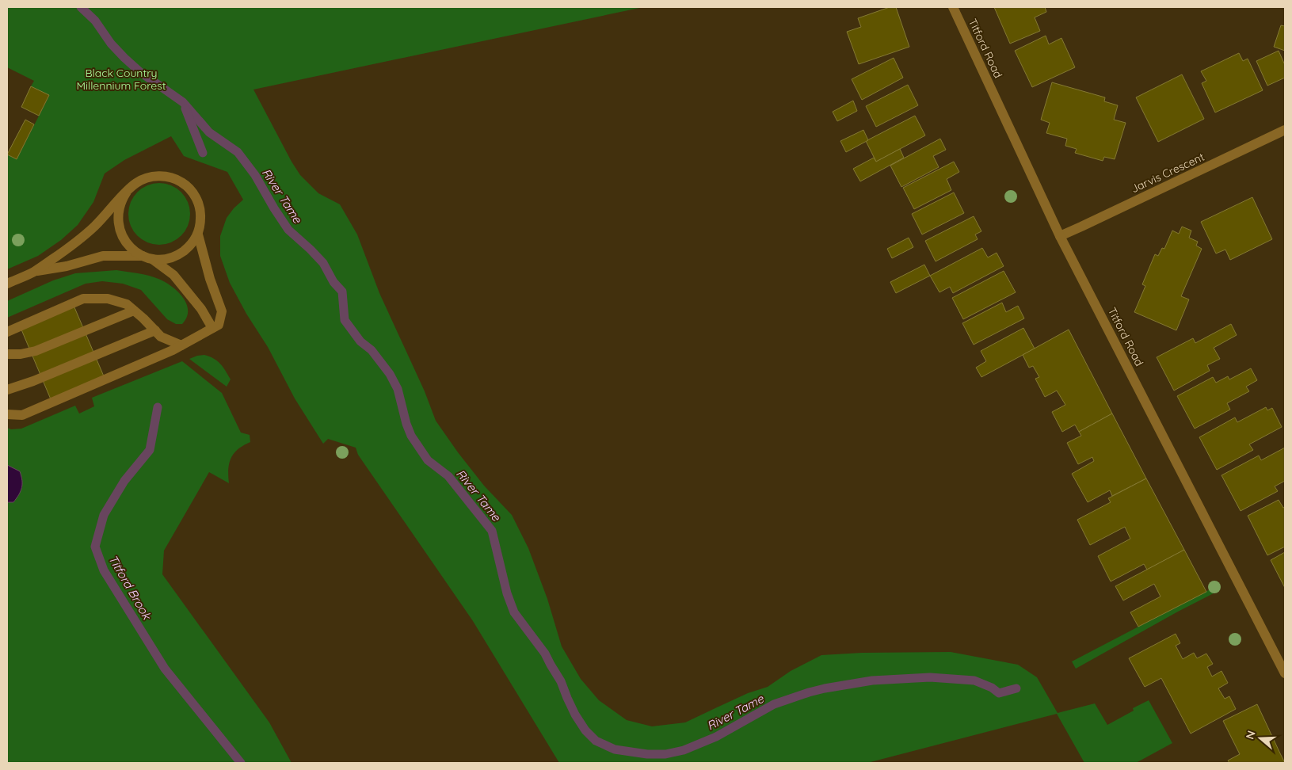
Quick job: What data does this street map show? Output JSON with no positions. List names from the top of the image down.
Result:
{
  "streets": {
    "street": ["Titford Road", "Jarvis Crescent"]
  },
  "crossings": [
    ["Titford Road", "Jarvis Crescent"]
  ],
  "water": ["River Tame", "Titford Brook"],
  "parks": ["Black Country Millennium Forest"],
  "north": "left"
}
